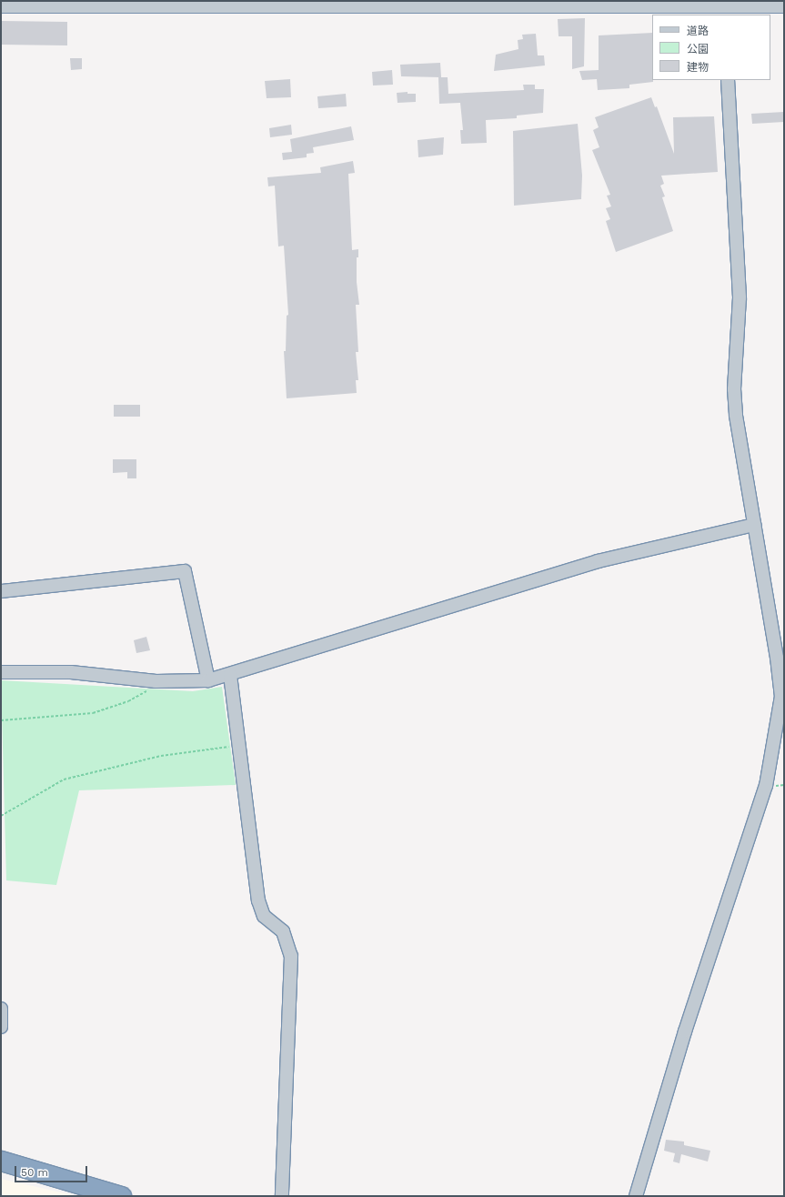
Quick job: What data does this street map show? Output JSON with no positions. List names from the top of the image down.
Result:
{
  "legend": ["道路", "公園", "建物"],
  "scale_bar": "50 m"
}
